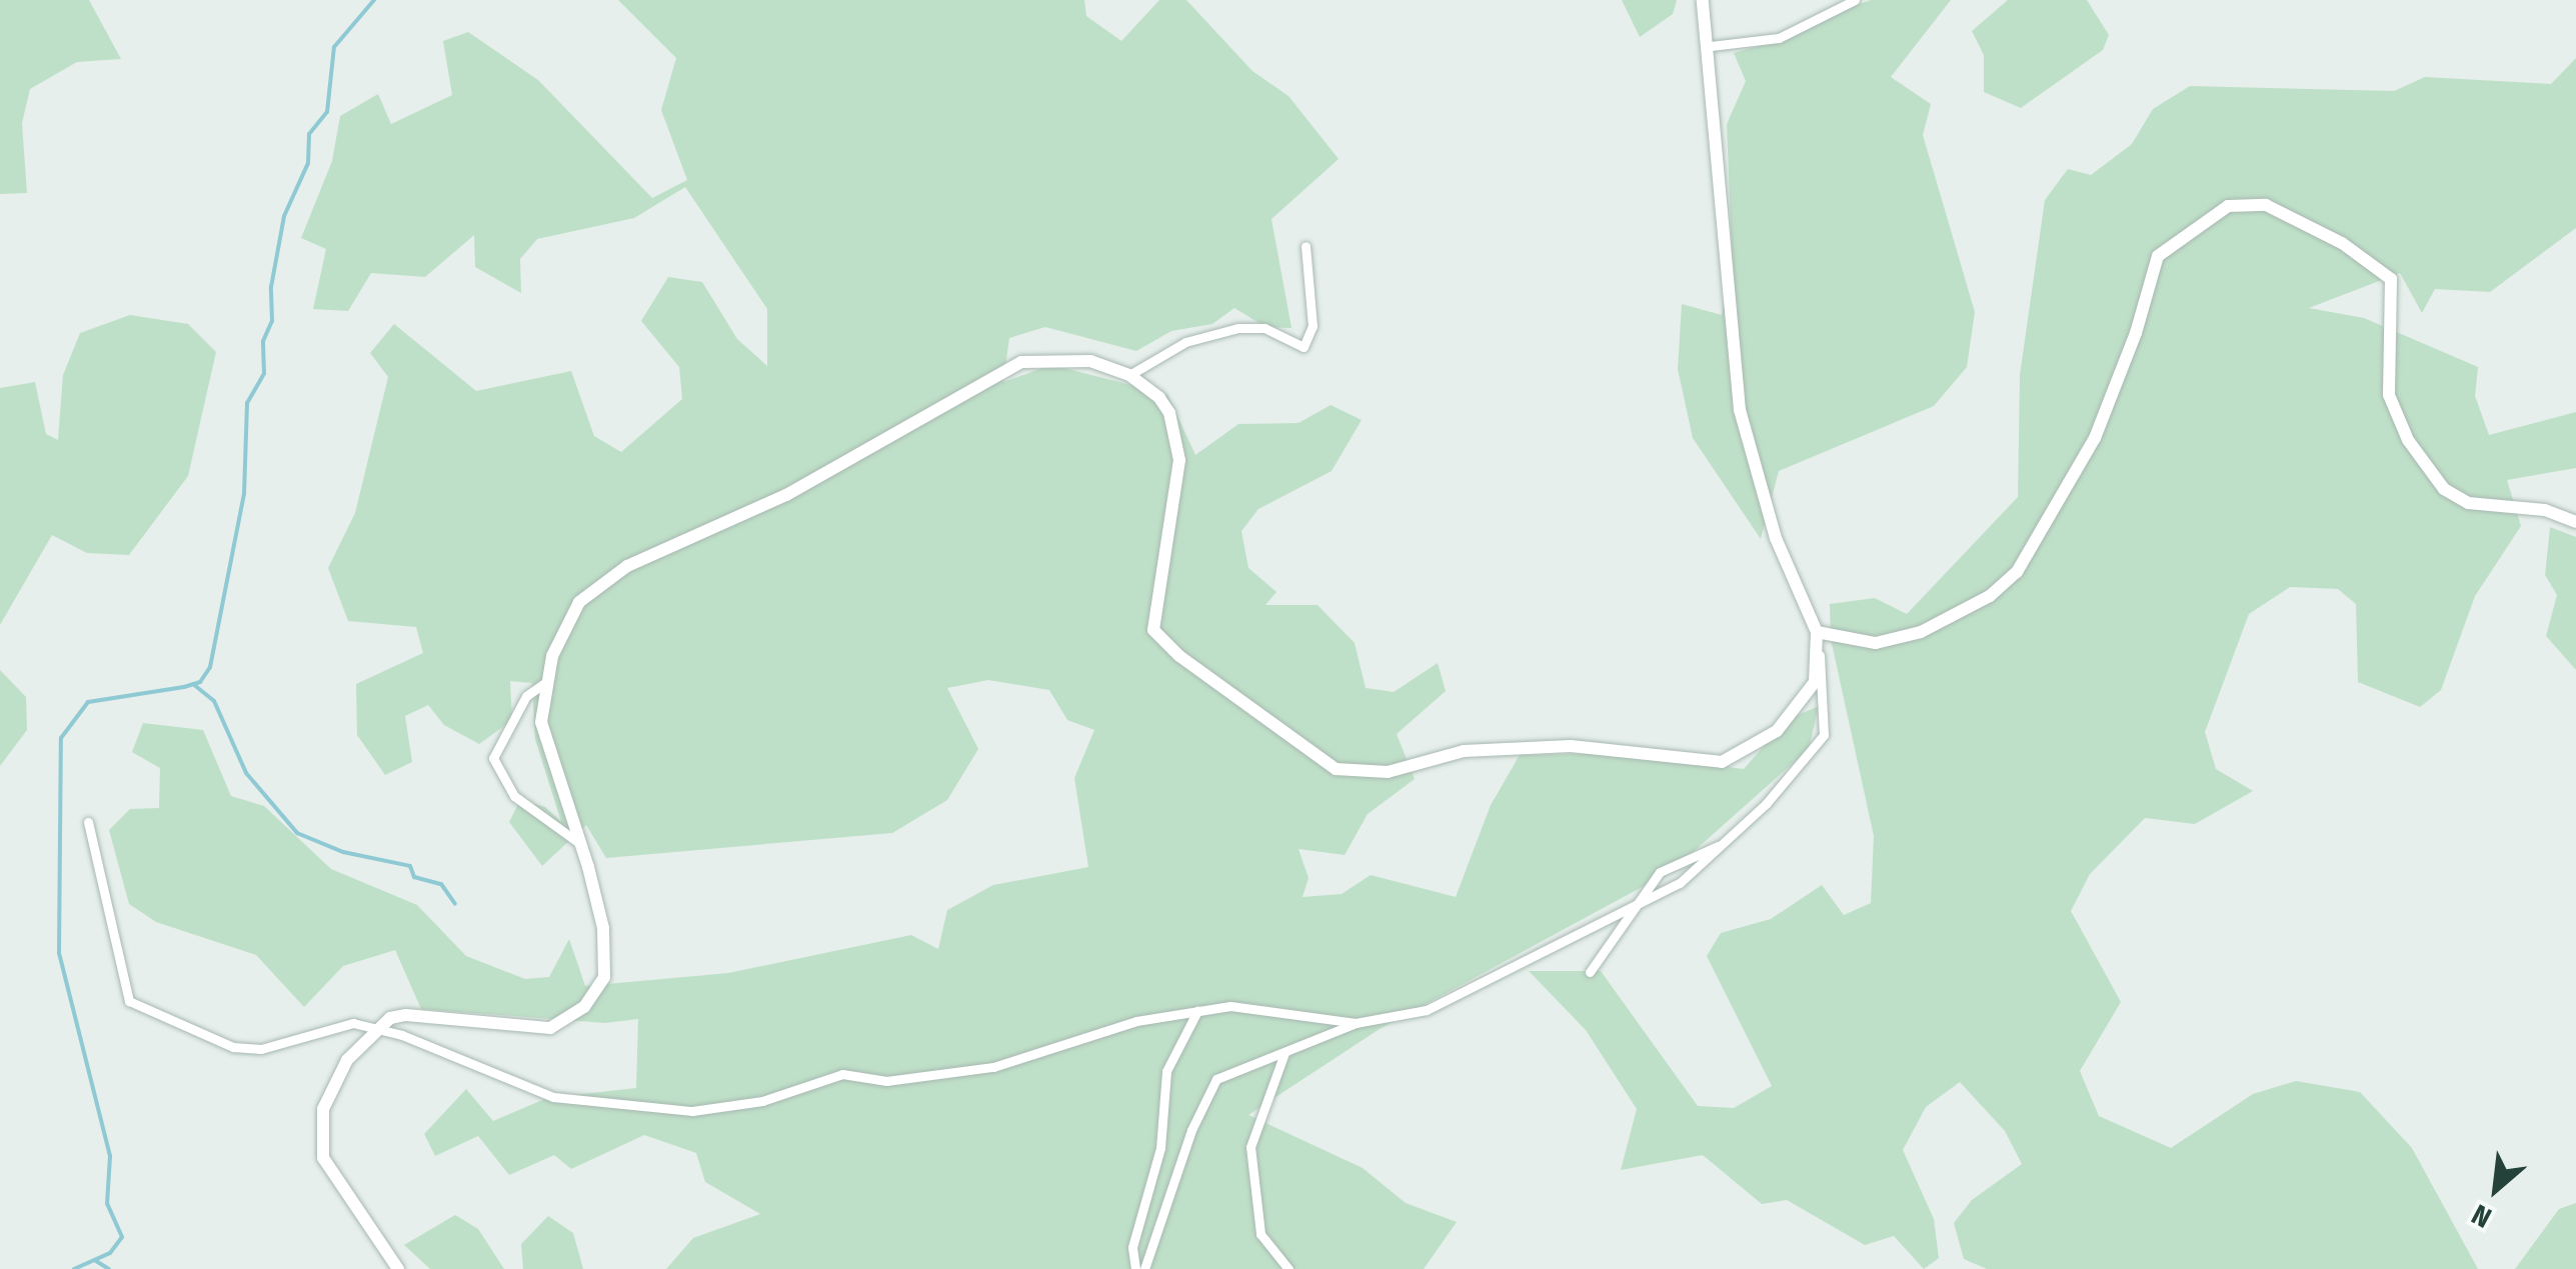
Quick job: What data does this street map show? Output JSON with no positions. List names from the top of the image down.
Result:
{
  "north": "bottom left"
}
